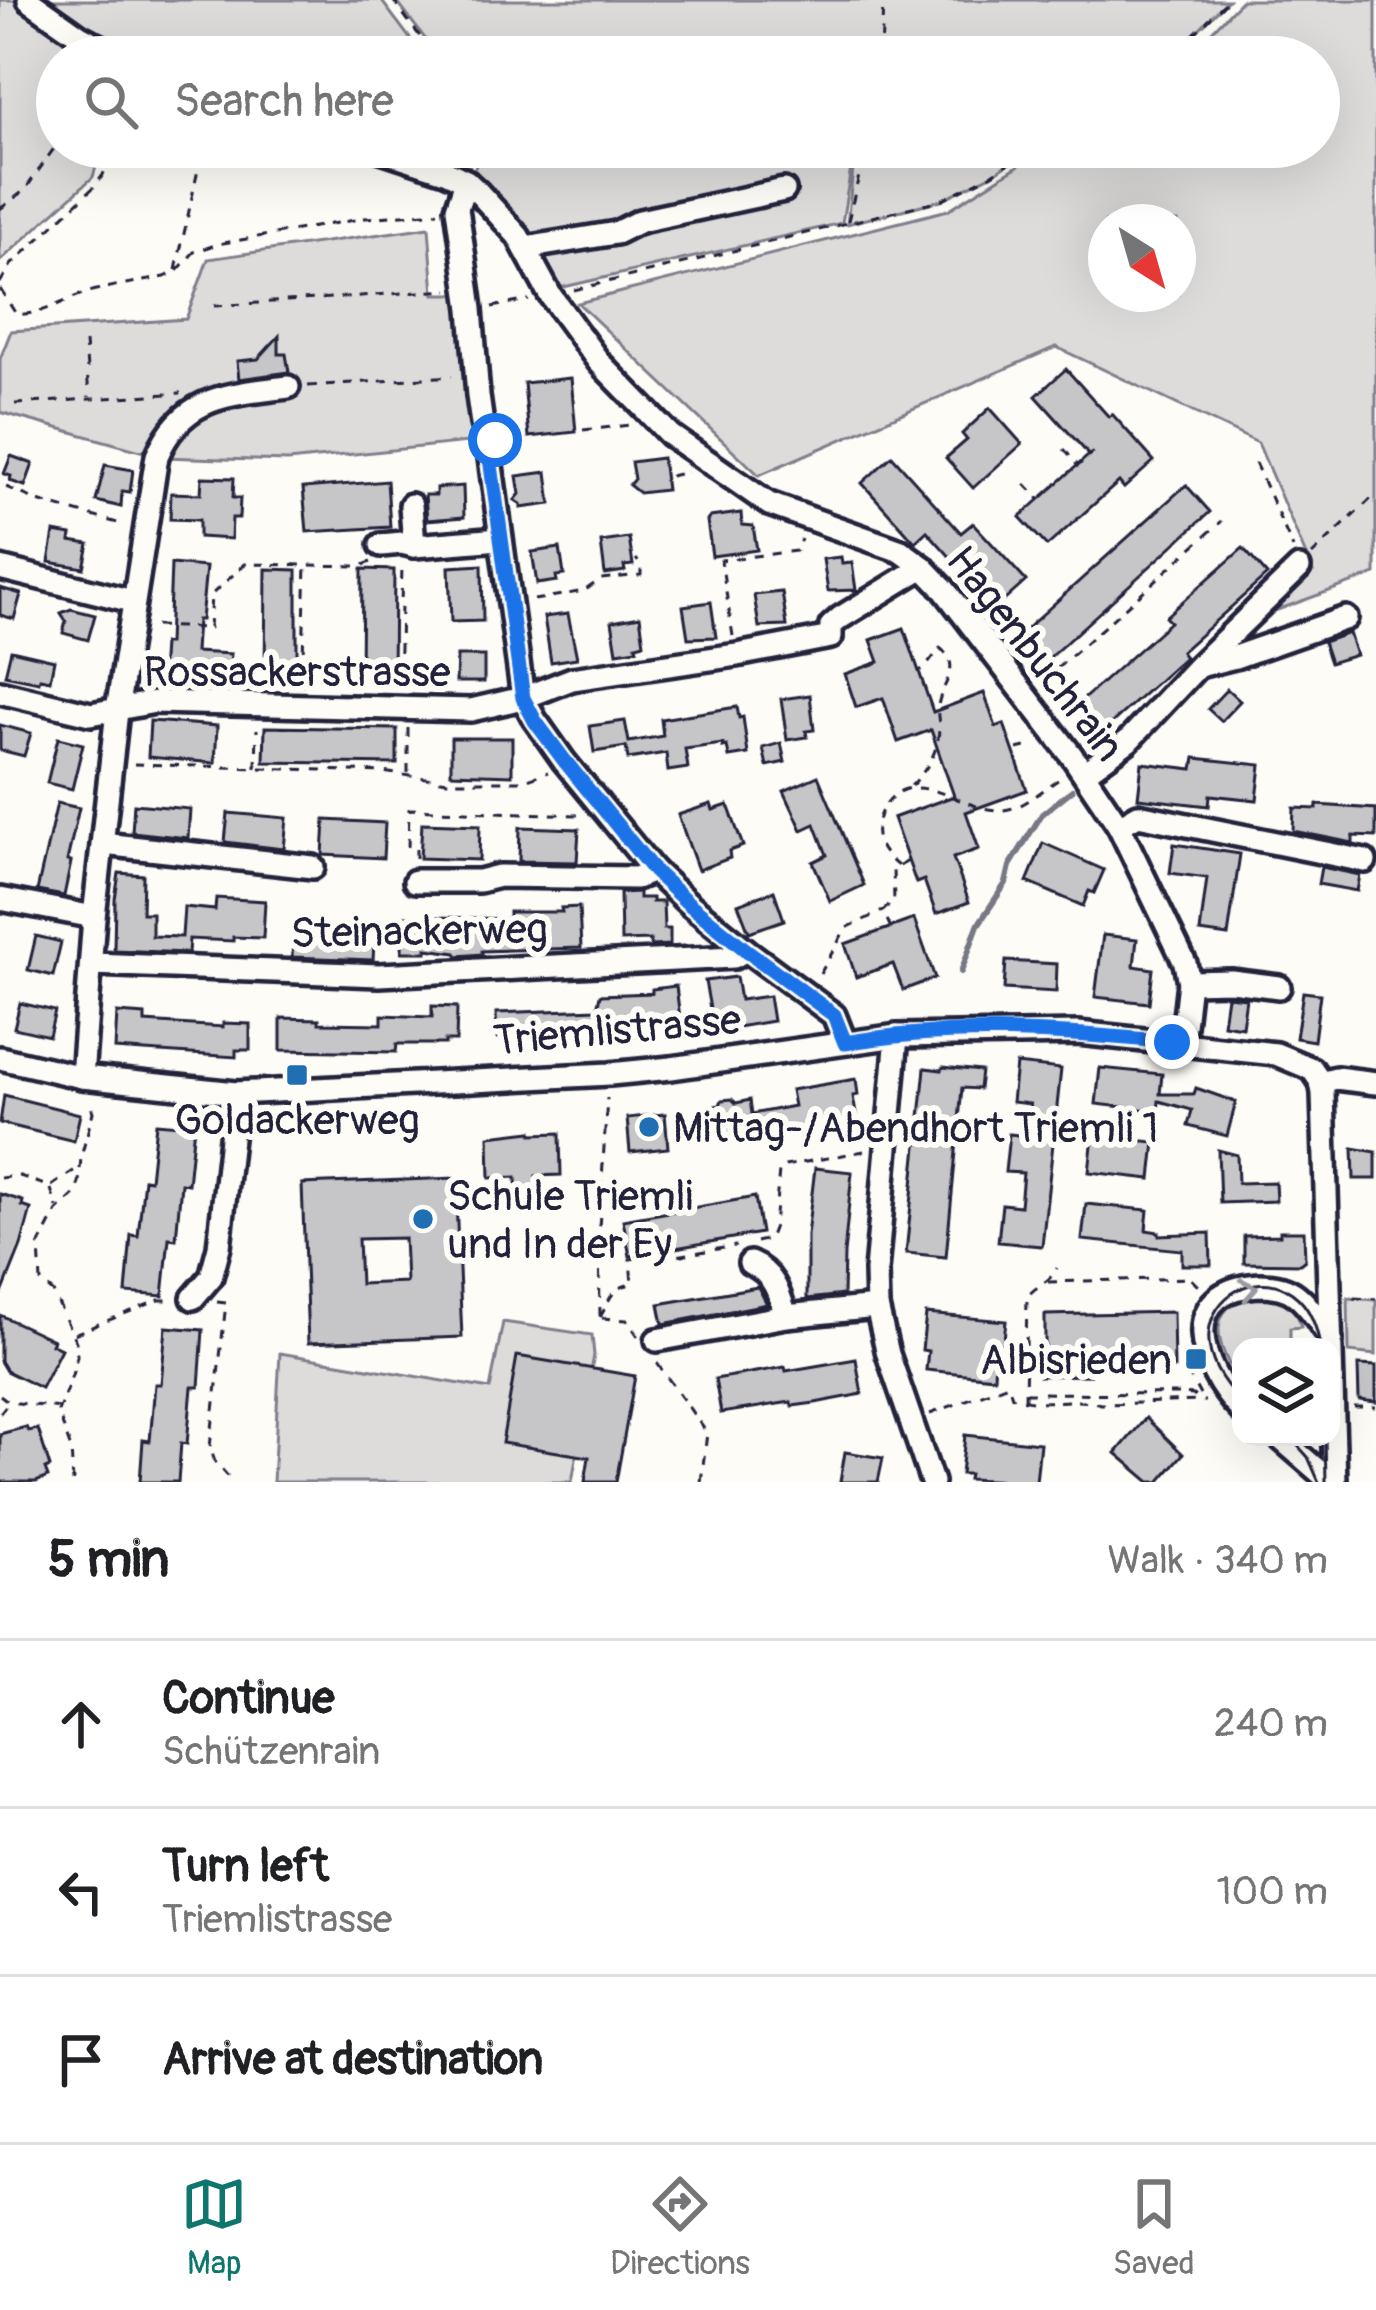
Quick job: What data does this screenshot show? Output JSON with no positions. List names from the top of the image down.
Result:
{
  "streets": {
    "street": [
      "Hagenbuchrain",
      "Rossackerstrasse",
      "Steinackerweg",
      "Triemlistrasse"
    ]
  },
  "crossings": [
    ["Hagenbuchrain", "Rossackerstrasse"],
    ["Hagenbuchrain", "Triemlistrasse"]
  ],
  "places": {
    "transit": ["Goldackerweg", "Albisrieden"],
    "other": ["Mittag-/Abendhort Triemli 1", "Schule Triemli und In der Ey"]
  },
  "north": "bottom right",
  "page": {
    "search": "Search here",
    "heading": ["5 min", "Walk · 340 m"],
    "list": [
      ["Continue", "Schützenrain", "240 m"],
      ["Turn left", "Triemlistrasse", "100 m"],
      "Arrive at destination"
    ],
    "nav": ["Map", "Directions", "Saved"]
  }
}
